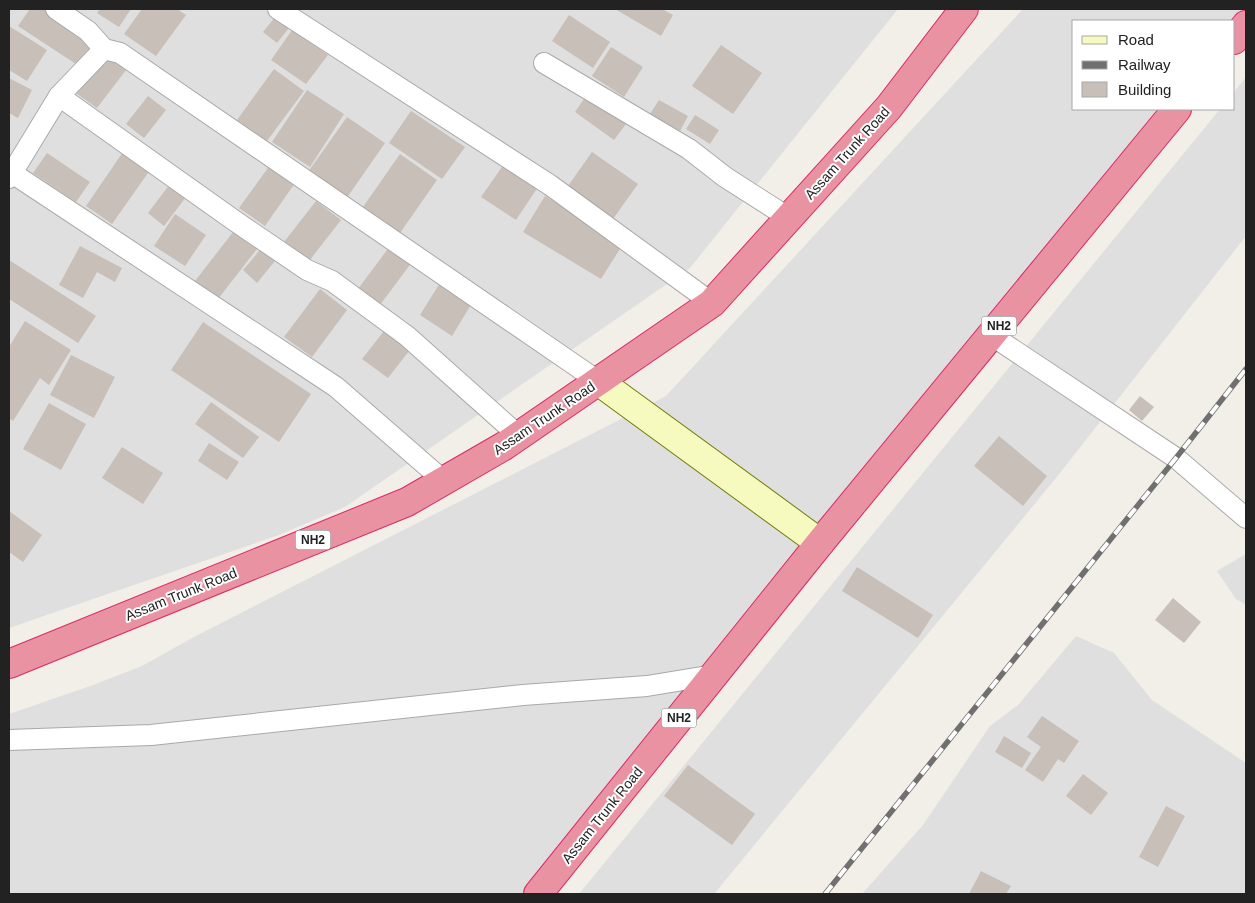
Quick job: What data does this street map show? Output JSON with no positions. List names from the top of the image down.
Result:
{
  "streets": {
    "highway": ["Assam Trunk Road", "NH2"]
  },
  "legend": ["Road", "Railway", "Building"]
}
